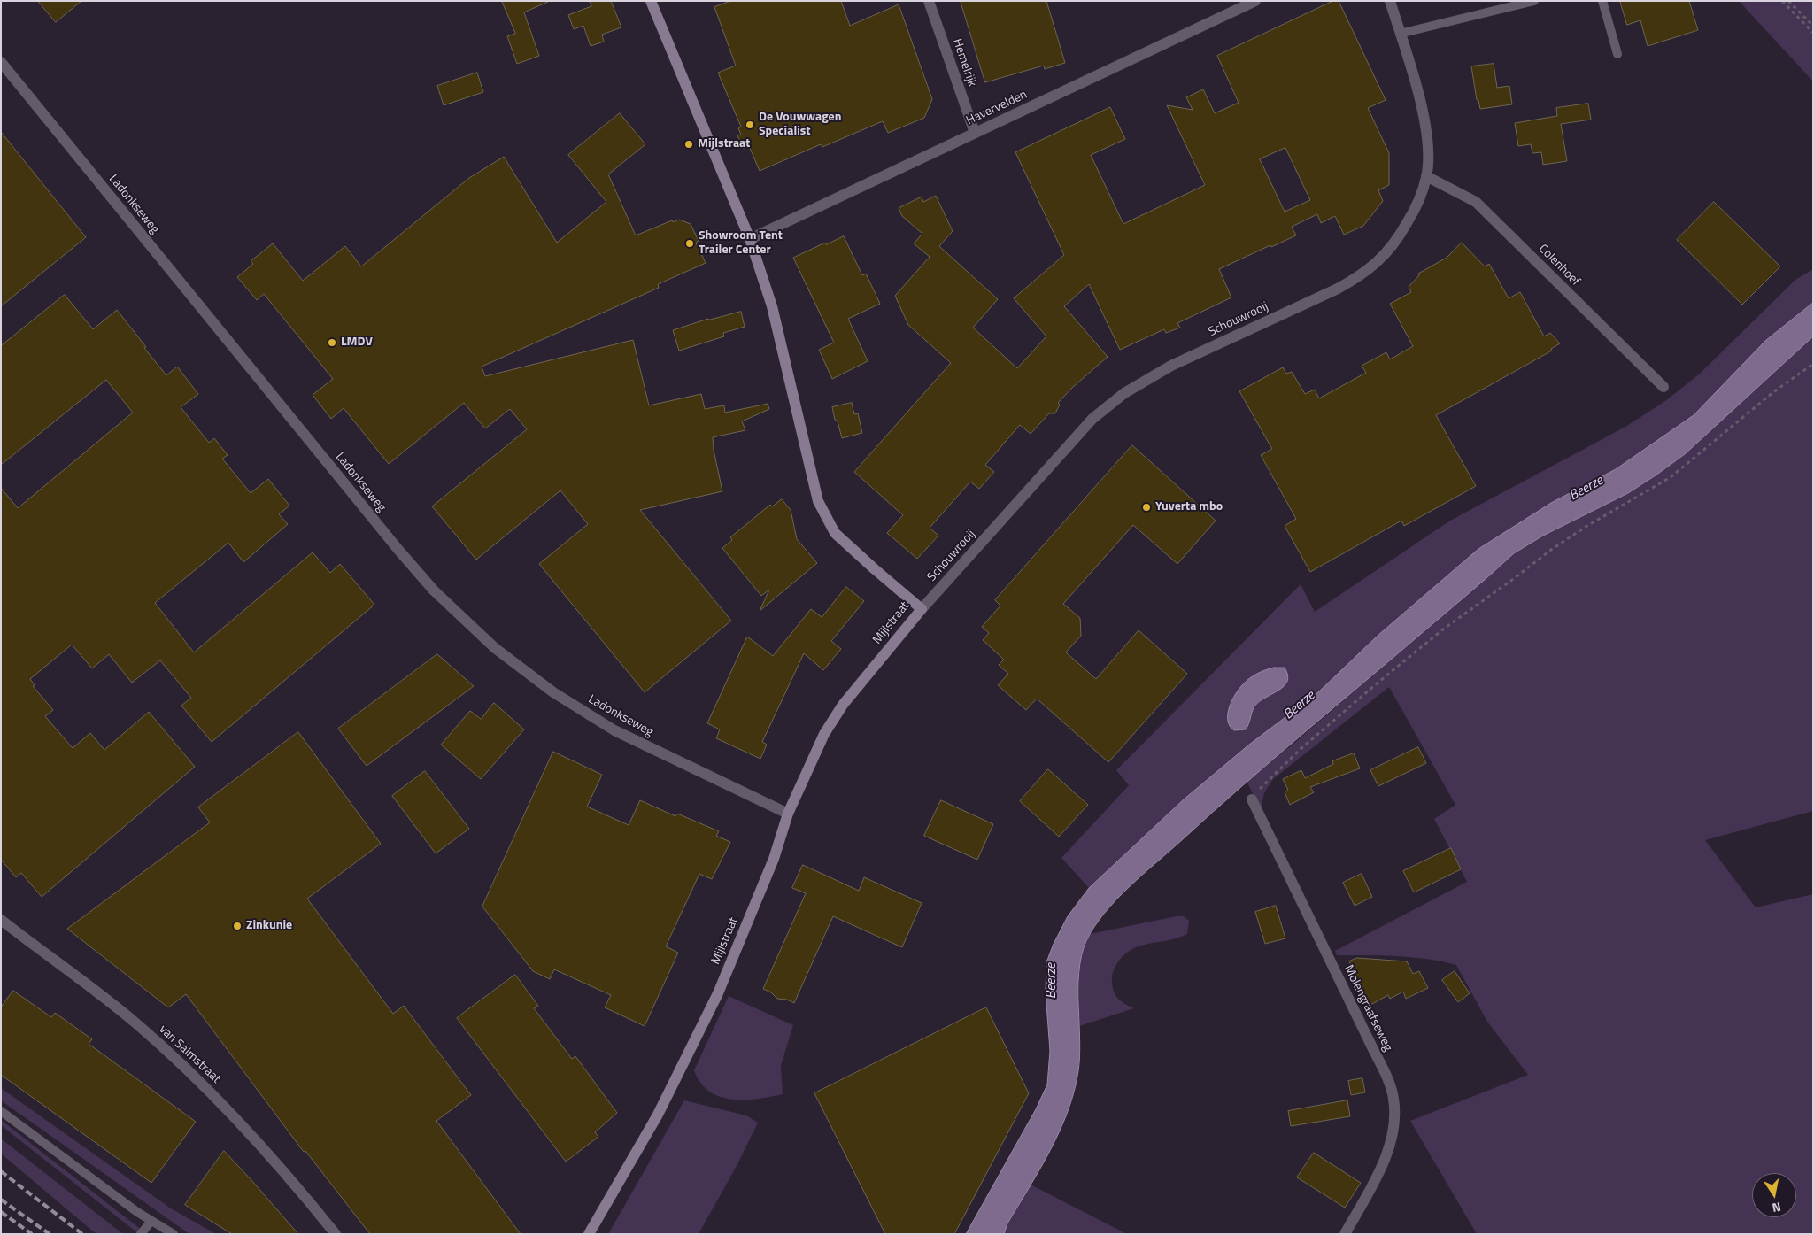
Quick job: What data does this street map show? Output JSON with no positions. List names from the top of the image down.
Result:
{
  "streets": {
    "main road": ["Mijlstraat"],
    "street": [
      "Hemelrijk",
      "Havervelden",
      "Ladonkseweg",
      "Colenhoef",
      "Schouwrooij",
      "Molengraafseweg",
      "van Salmstraat"
    ]
  },
  "crossings": [
    ["Hemelrijk", "Havervelden"],
    ["Havervelden", "Mijlstraat"],
    ["Ladonkseweg", "Mijlstraat"],
    ["Colenhoef", "Schouwrooij"],
    ["Schouwrooij", "Mijlstraat"]
  ],
  "water": ["Beerze"],
  "places": [
    "De Vouwwagen Specialist",
    "Mijlstraat",
    "Showroom Tent Trailer Center",
    "LMDV",
    "Yuverta mbo",
    "Zinkunie"
  ],
  "north": "bottom"
}
